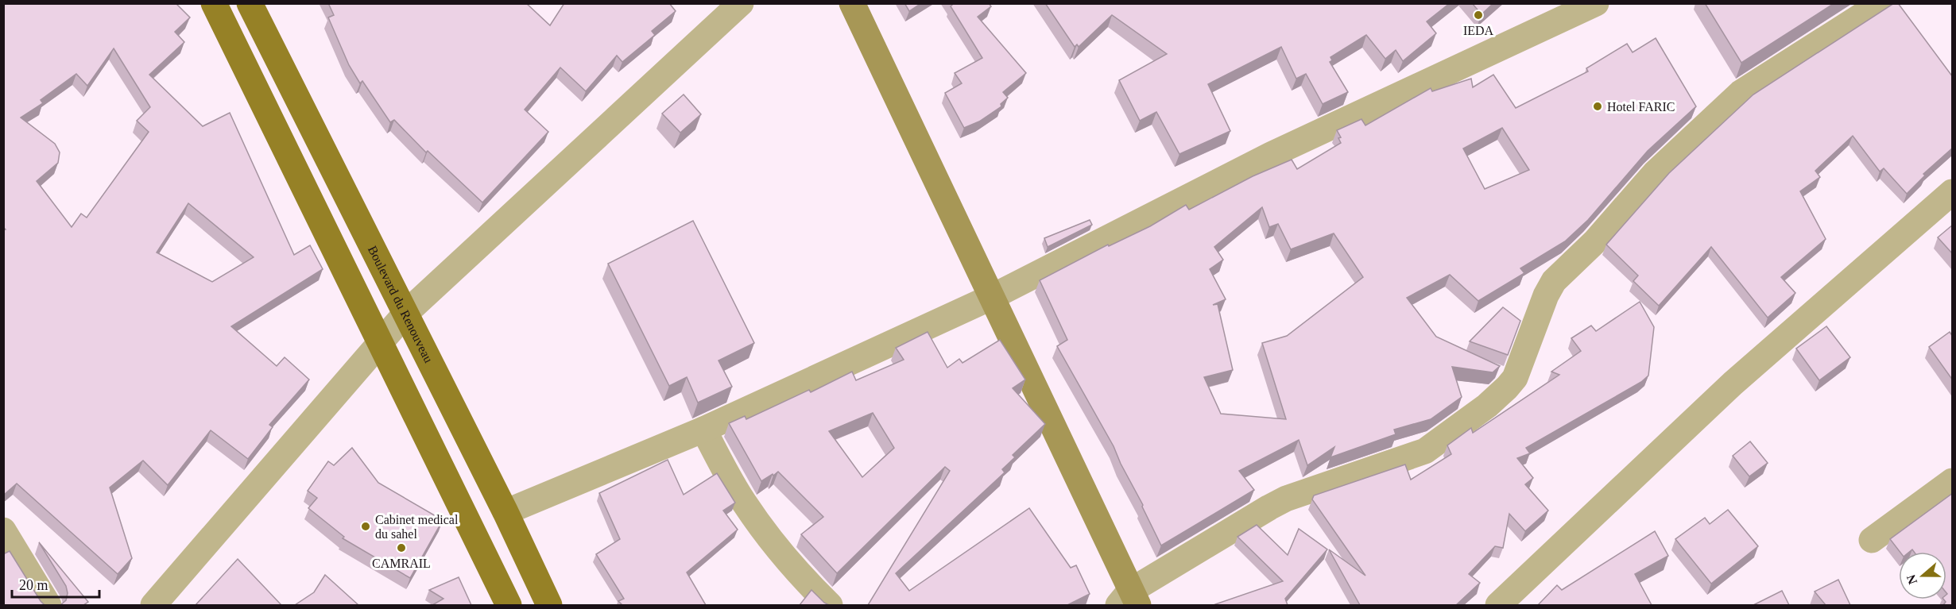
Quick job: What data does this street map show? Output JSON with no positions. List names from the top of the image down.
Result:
{
  "streets": {
    "main road": ["Boulevard du Renouveau"]
  },
  "places": [
    "IEDA",
    "Hotel FARIC",
    "Cabinet medical du sahel",
    "CAMRAIL"
  ],
  "scale_bar": "20 m",
  "north": "left"
}
